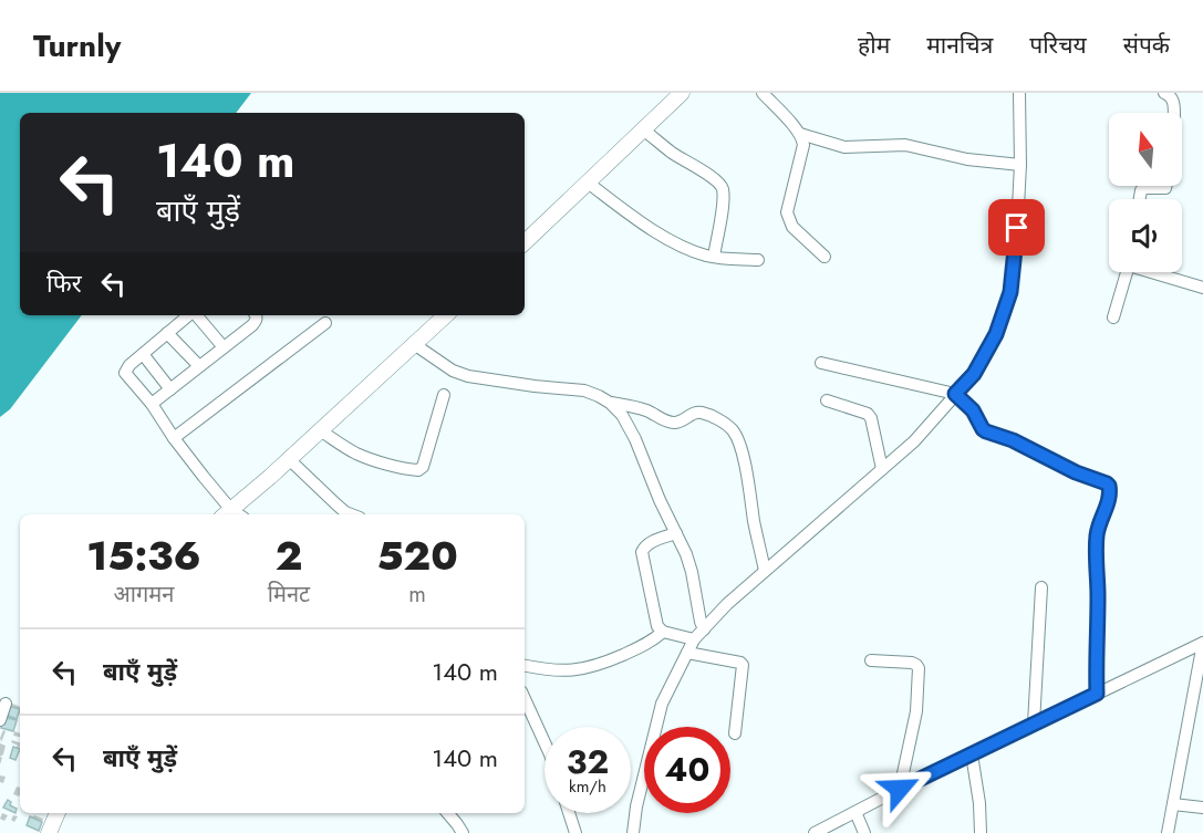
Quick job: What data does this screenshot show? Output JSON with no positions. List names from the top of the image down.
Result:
{
  "north": "top",
  "page": {
    "header": "Turnly",
    "nav": [
      "होम",
      "मानचित्र",
      "परिचय",
      "संपर्क"
    ],
    "turn": ["140 m", "बाएँ मुड़ें"],
    "then": "फिर",
    "eta": [
      "15:36",
      "आगमन",
      "2",
      "मिनट",
      "520",
      "m"
    ],
    "list": [
      {
        "name": "बाएँ मुड़ें",
        "value": "140 m"
      },
      {
        "name": "बाएँ मुड़ें",
        "value": "140 m"
      }
    ],
    "speed": "32 km/h",
    "limit": "40"
  }
}
